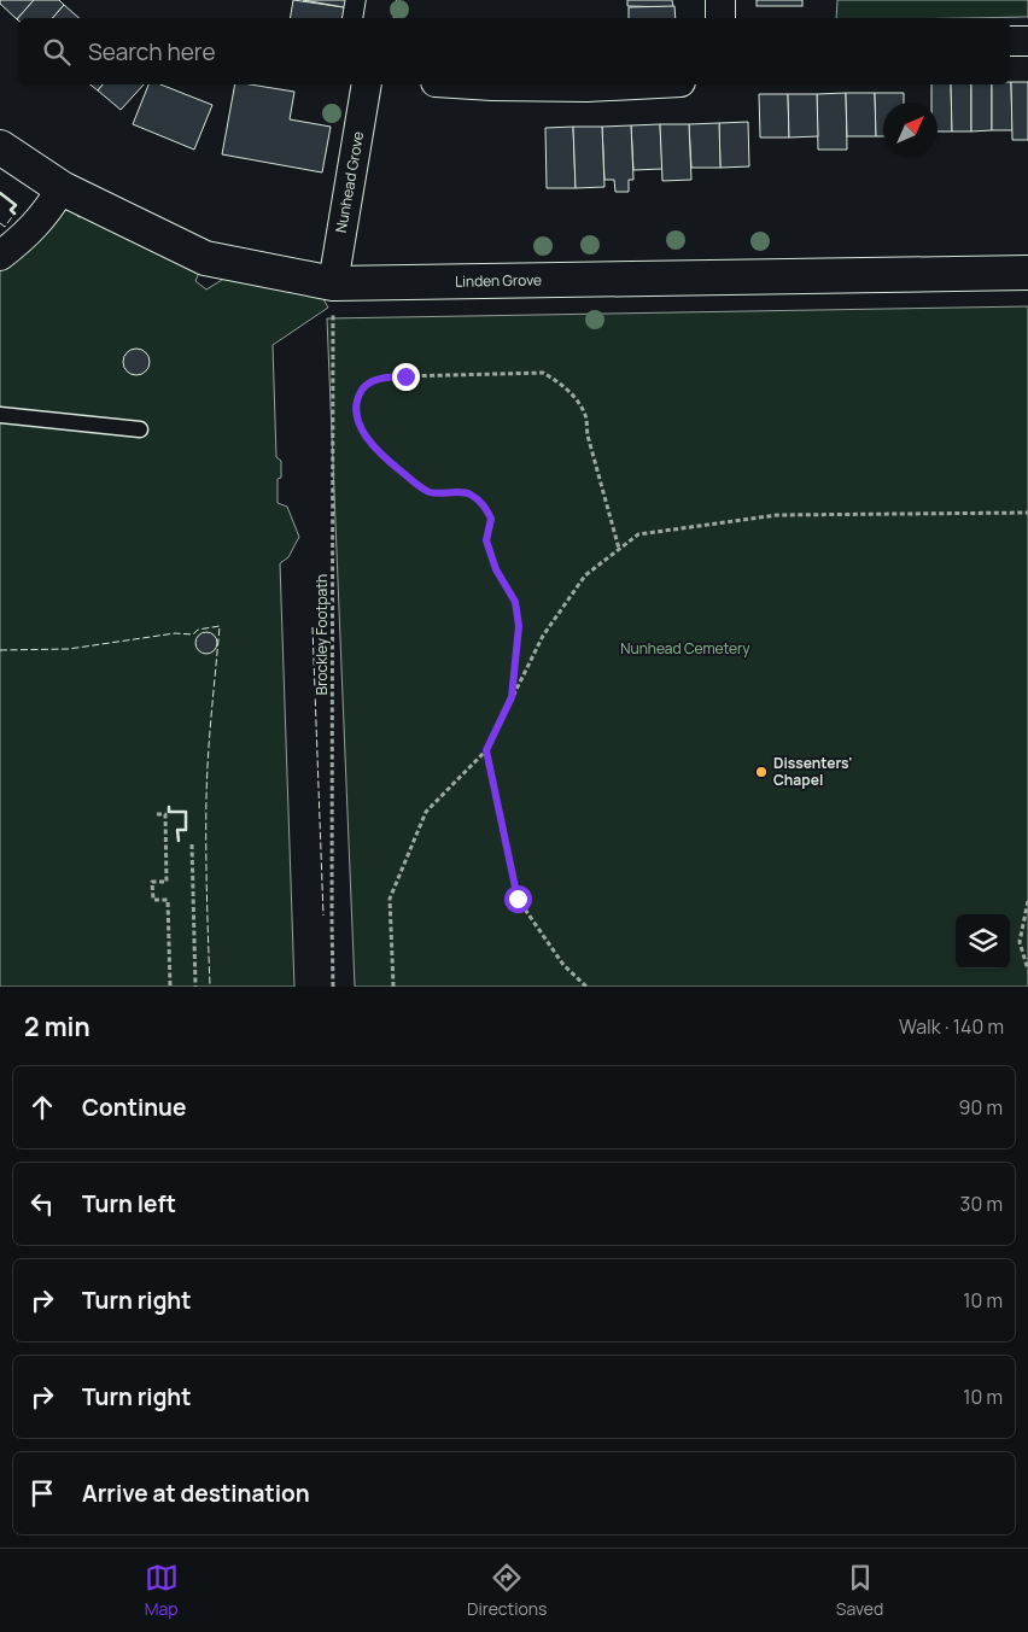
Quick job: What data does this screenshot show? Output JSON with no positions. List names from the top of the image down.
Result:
{
  "streets": {
    "street": ["Nunhead Grove", "Linden Grove"],
    "path": ["Brockley Footpath"]
  },
  "crossings": [
    ["Nunhead Grove", "Linden Grove"],
    ["Nunhead Grove", "Brockley Footpath"],
    ["Linden Grove", "Brockley Footpath"]
  ],
  "parks": ["Nunhead Cemetery"],
  "places": ["Dissenters' Chapel"],
  "north": "top right",
  "page": {
    "search": "Search here",
    "heading": ["2 min", "Walk · 140 m"],
    "list": [
      ["Continue", "90 m"],
      ["Turn left", "30 m"],
      ["Turn right", "10 m"],
      ["Turn right", "10 m"],
      "Arrive at destination"
    ],
    "nav": ["Map", "Directions", "Saved"]
  }
}
